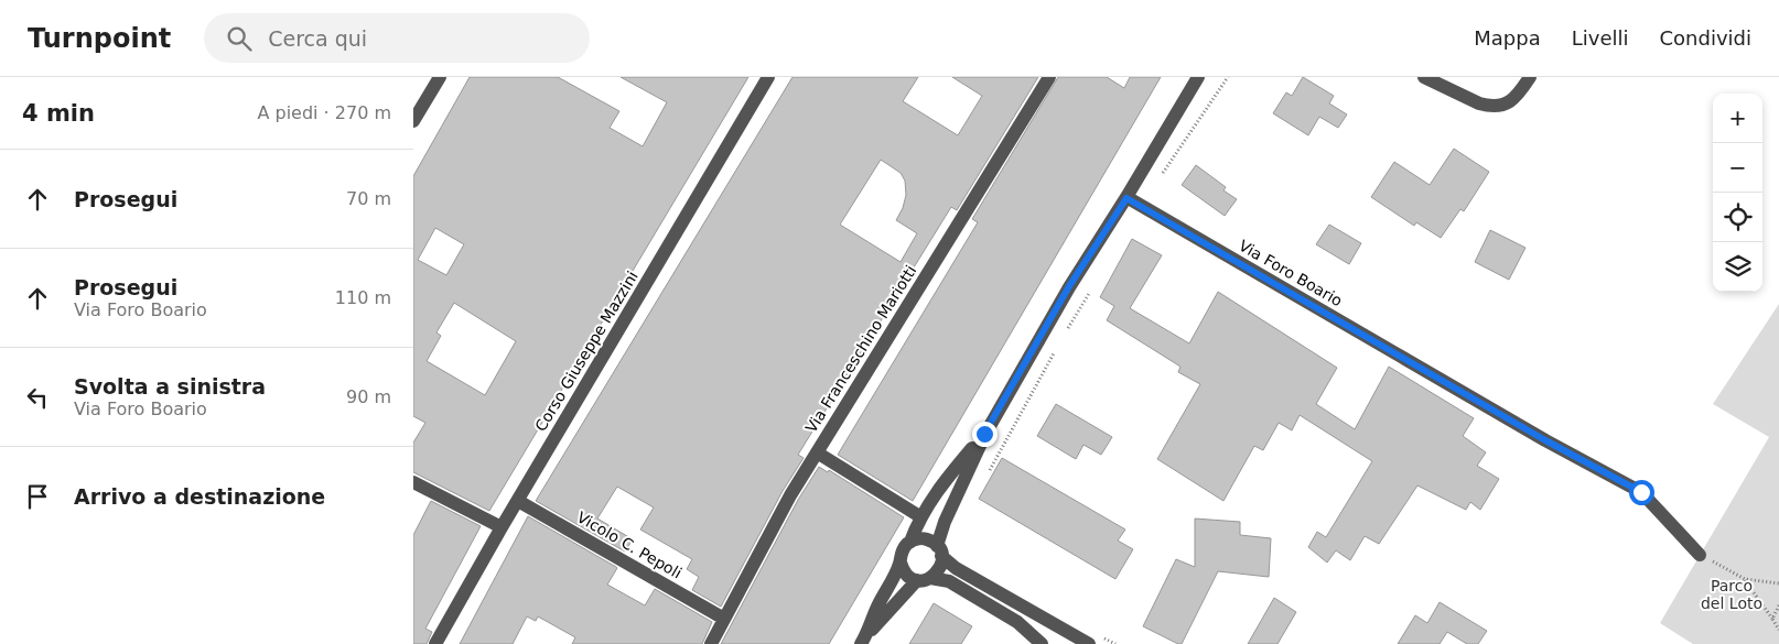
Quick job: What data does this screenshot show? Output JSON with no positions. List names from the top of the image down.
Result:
{
  "streets": {
    "street": [
      "Via Foro Boario",
      "Via Franceschino Mariotti",
      "Corso Giuseppe Mazzini",
      "Vicolo C. Pepoli"
    ]
  },
  "crossings": [
    ["Via Franceschino Mariotti", "Vicolo C. Pepoli"],
    ["Corso Giuseppe Mazzini", "Vicolo C. Pepoli"]
  ],
  "parks": ["Parco del Loto"],
  "page": {
    "header": "Turnpoint",
    "search": "Cerca qui",
    "nav": ["Mappa", "Livelli", "Condividi"],
    "heading": ["4 min", "A piedi · 270 m"],
    "map_buttons": ["+", "−"],
    "list": [
      ["Prosegui", "70 m"],
      ["Prosegui", "Via Foro Boario", "110 m"],
      ["Svolta a sinistra", "Via Foro Boario", "90 m"],
      "Arrivo a destinazione"
    ]
  }
}
